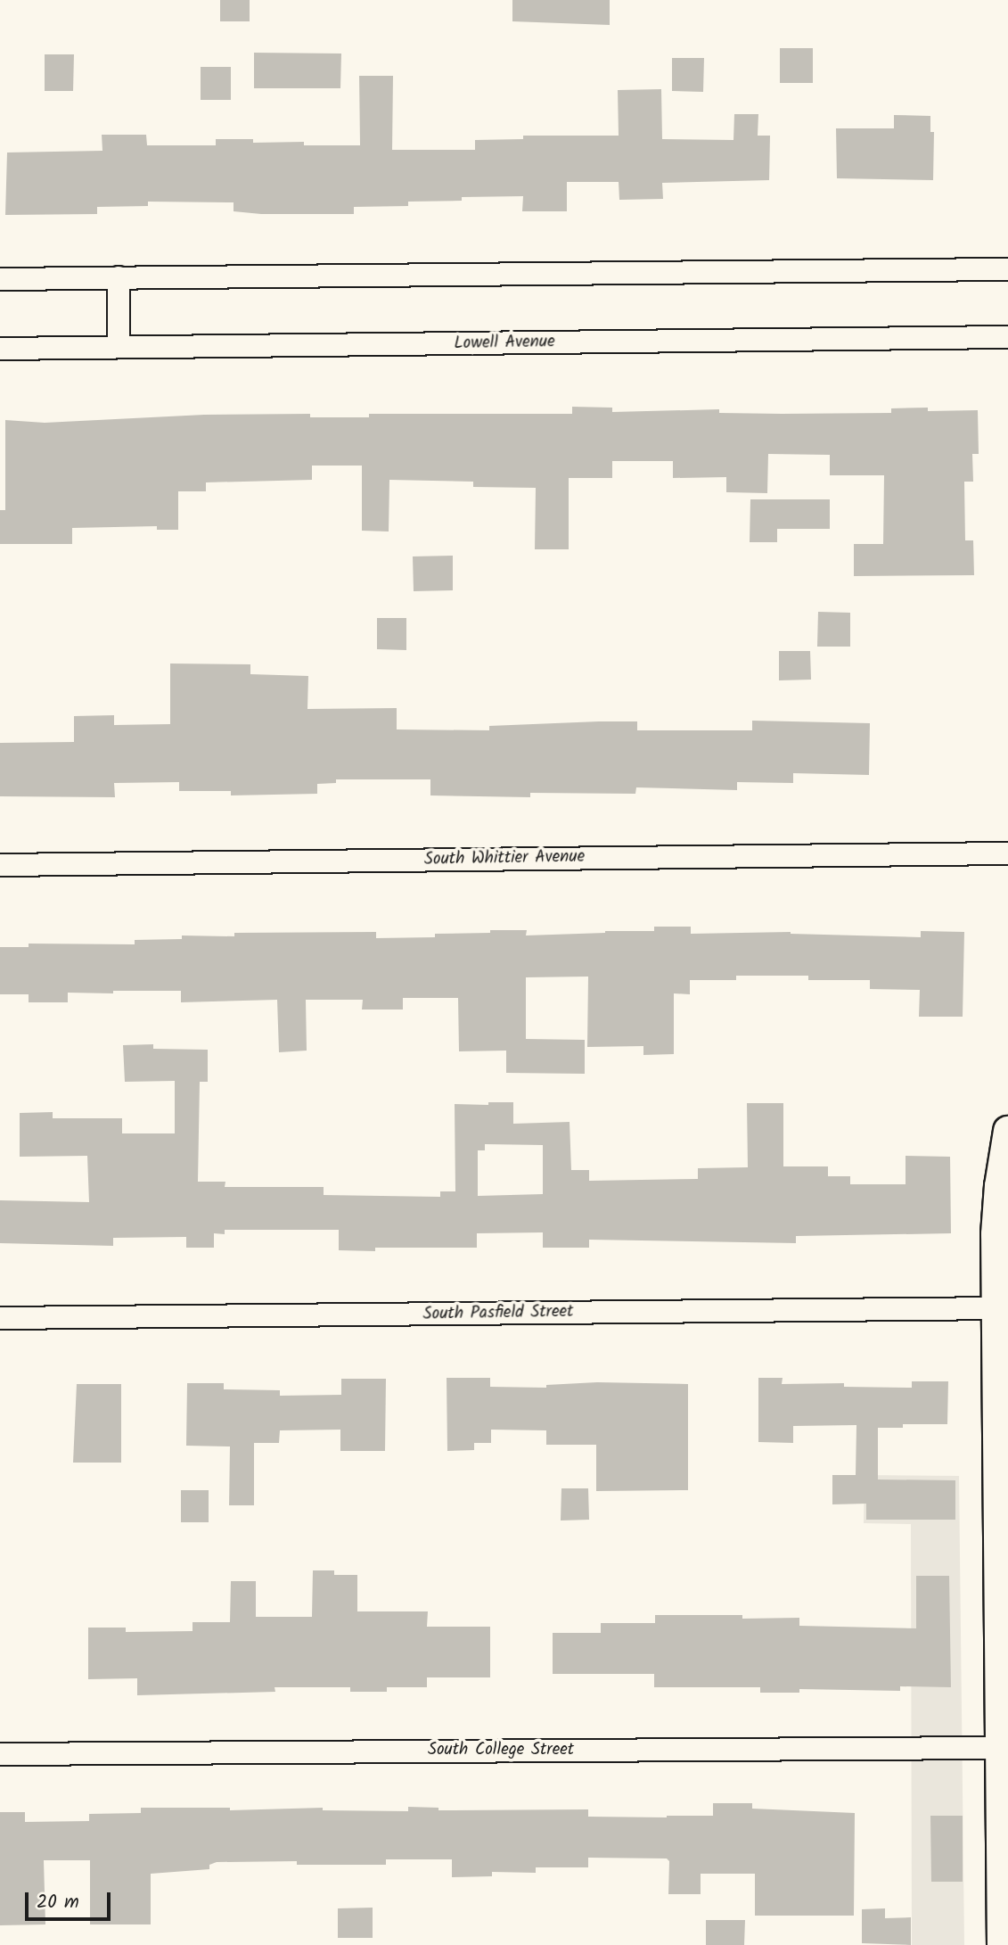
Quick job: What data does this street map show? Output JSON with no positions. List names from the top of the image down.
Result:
{
  "streets": {
    "street": [
      "Lowell Avenue",
      "South Whittier Avenue",
      "South Pasfield Street",
      "South College Street"
    ]
  },
  "scale_bar": "20 m"
}
